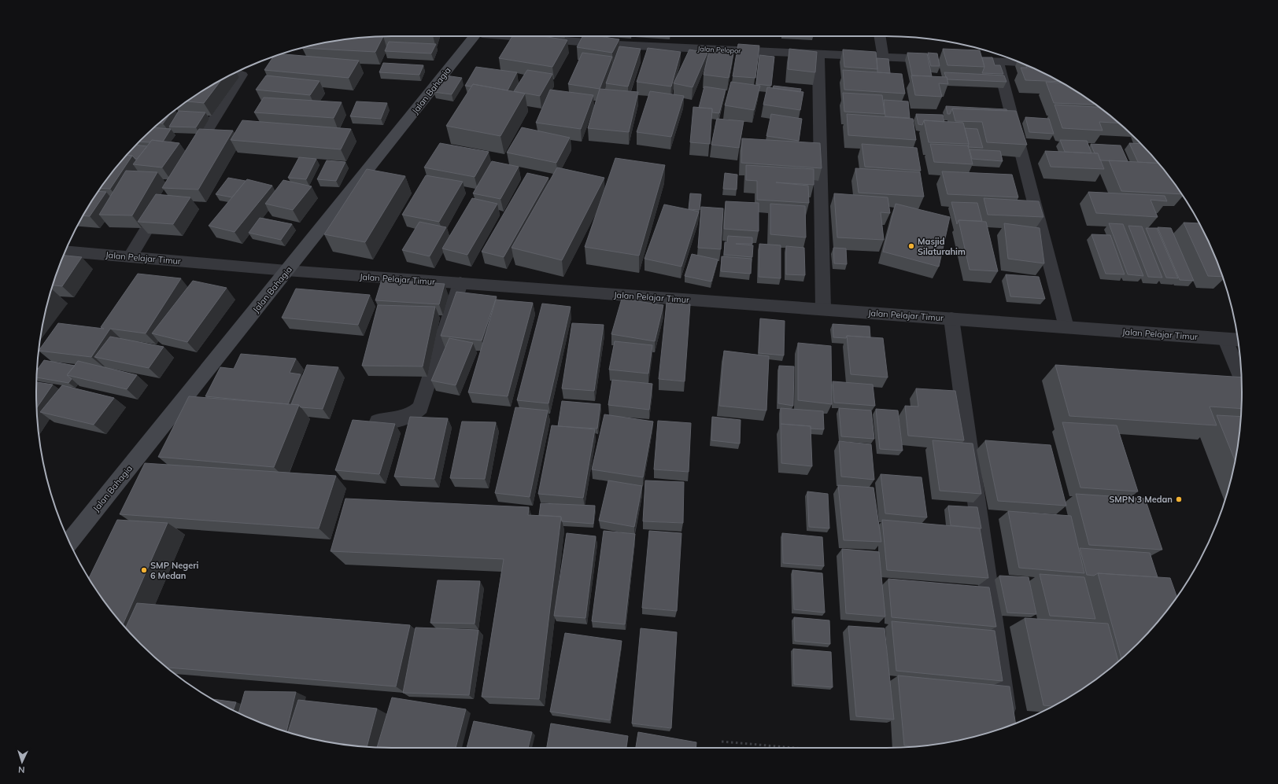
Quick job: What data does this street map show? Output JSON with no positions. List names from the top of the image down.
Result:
{
  "streets": {
    "main road": ["Jalan Bahagia"],
    "street": ["Jalan Pelopor", "Jalan Pelajar Timur"]
  },
  "crossings": [
    ["Jalan Bahagia", "Jalan Pelajar Timur"]
  ],
  "places": ["Masjid Silaturahim", "SMPN 3 Medan", "SMP Negeri 6 Medan"],
  "north": "bottom"
}
